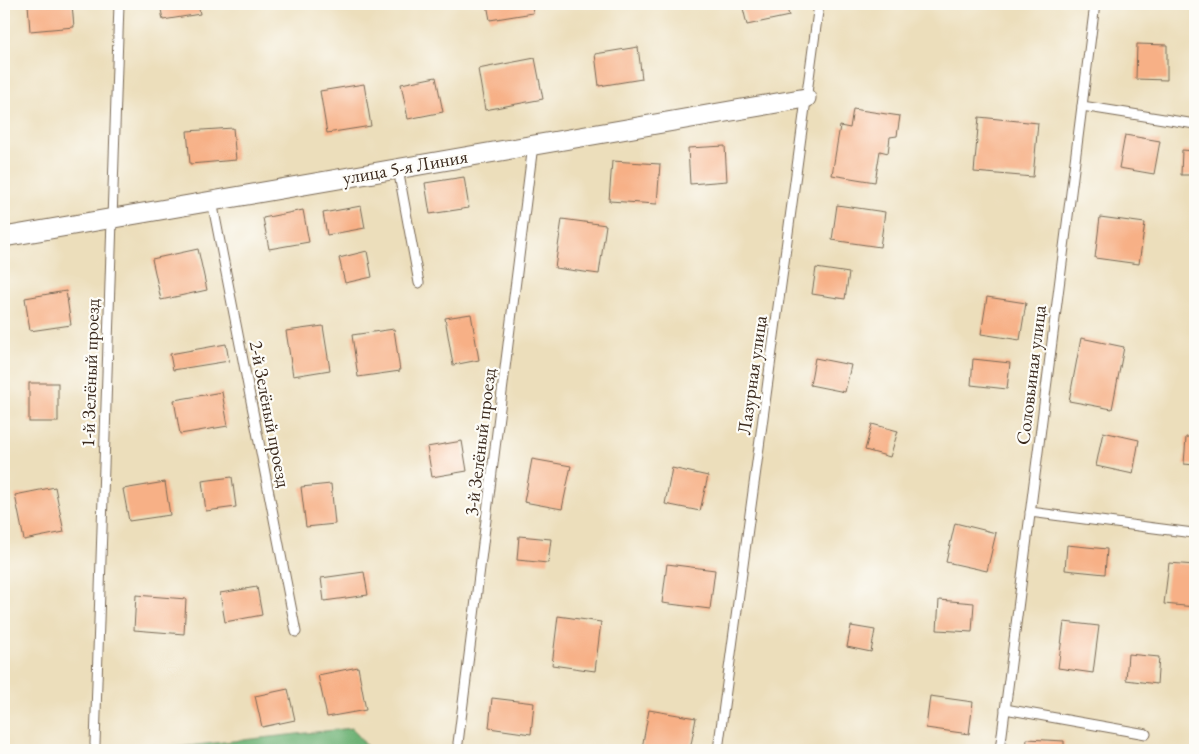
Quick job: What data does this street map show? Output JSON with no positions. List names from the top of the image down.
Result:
{
  "streets": {
    "street": ["улица 5-я Линия"],
    "lane": [
      "1-й Зелёный проезд",
      "Лазурная улица",
      "Соловьиная улица",
      "2-й Зелёный проезд",
      "3-й Зелёный проезд"
    ]
  },
  "crossings": [
    ["улица 5-я Линия", "1-й Зелёный проезд"],
    ["улица 5-я Линия", "Лазурная улица"],
    ["улица 5-я Линия", "2-й Зелёный проезд"],
    ["улица 5-я Линия", "3-й Зелёный проезд"]
  ]
}
